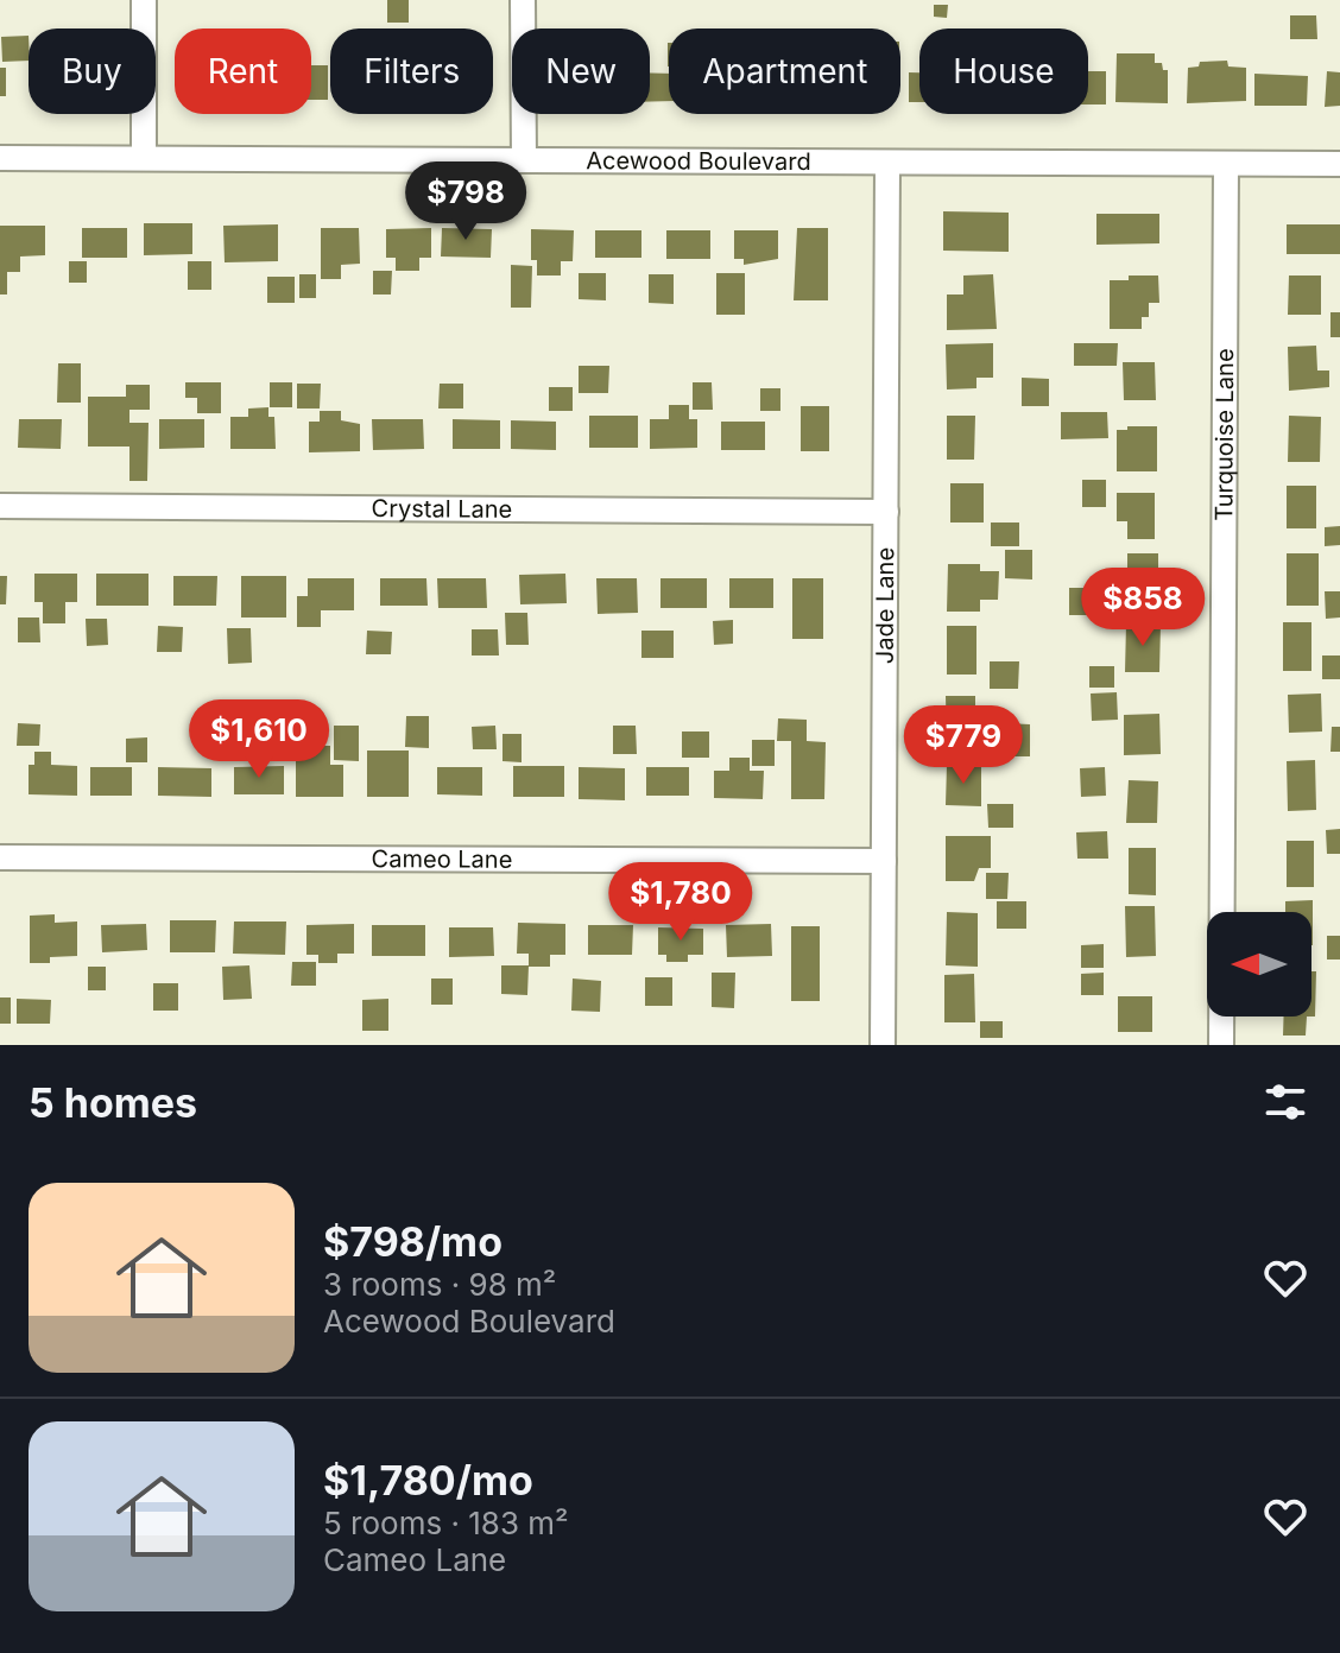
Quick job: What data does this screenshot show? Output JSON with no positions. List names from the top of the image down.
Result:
{
  "streets": {
    "street": [
      "Acewood Boulevard",
      "Turquoise Lane",
      "Crystal Lane",
      "Jade Lane",
      "Cameo Lane"
    ]
  },
  "crossings": [
    ["Acewood Boulevard", "Turquoise Lane"],
    ["Acewood Boulevard", "Jade Lane"],
    ["Crystal Lane", "Jade Lane"],
    ["Jade Lane", "Cameo Lane"]
  ],
  "north": "left",
  "page": {
    "chip": [
      "Buy",
      "Rent",
      "Filters",
      "New",
      "Apartment",
      "House"
    ],
    "price": [
      "$798",
      "$858",
      "$1,610",
      "$779",
      "$1,780"
    ],
    "heading": "5 homes",
    "list": [
      {
        "name": "$798/mo",
        "note": "3 rooms · 98 m² · Acewood Boulevard"
      },
      {
        "name": "$1,780/mo",
        "note": "5 rooms · 183 m² · Cameo Lane"
      }
    ]
  }
}
